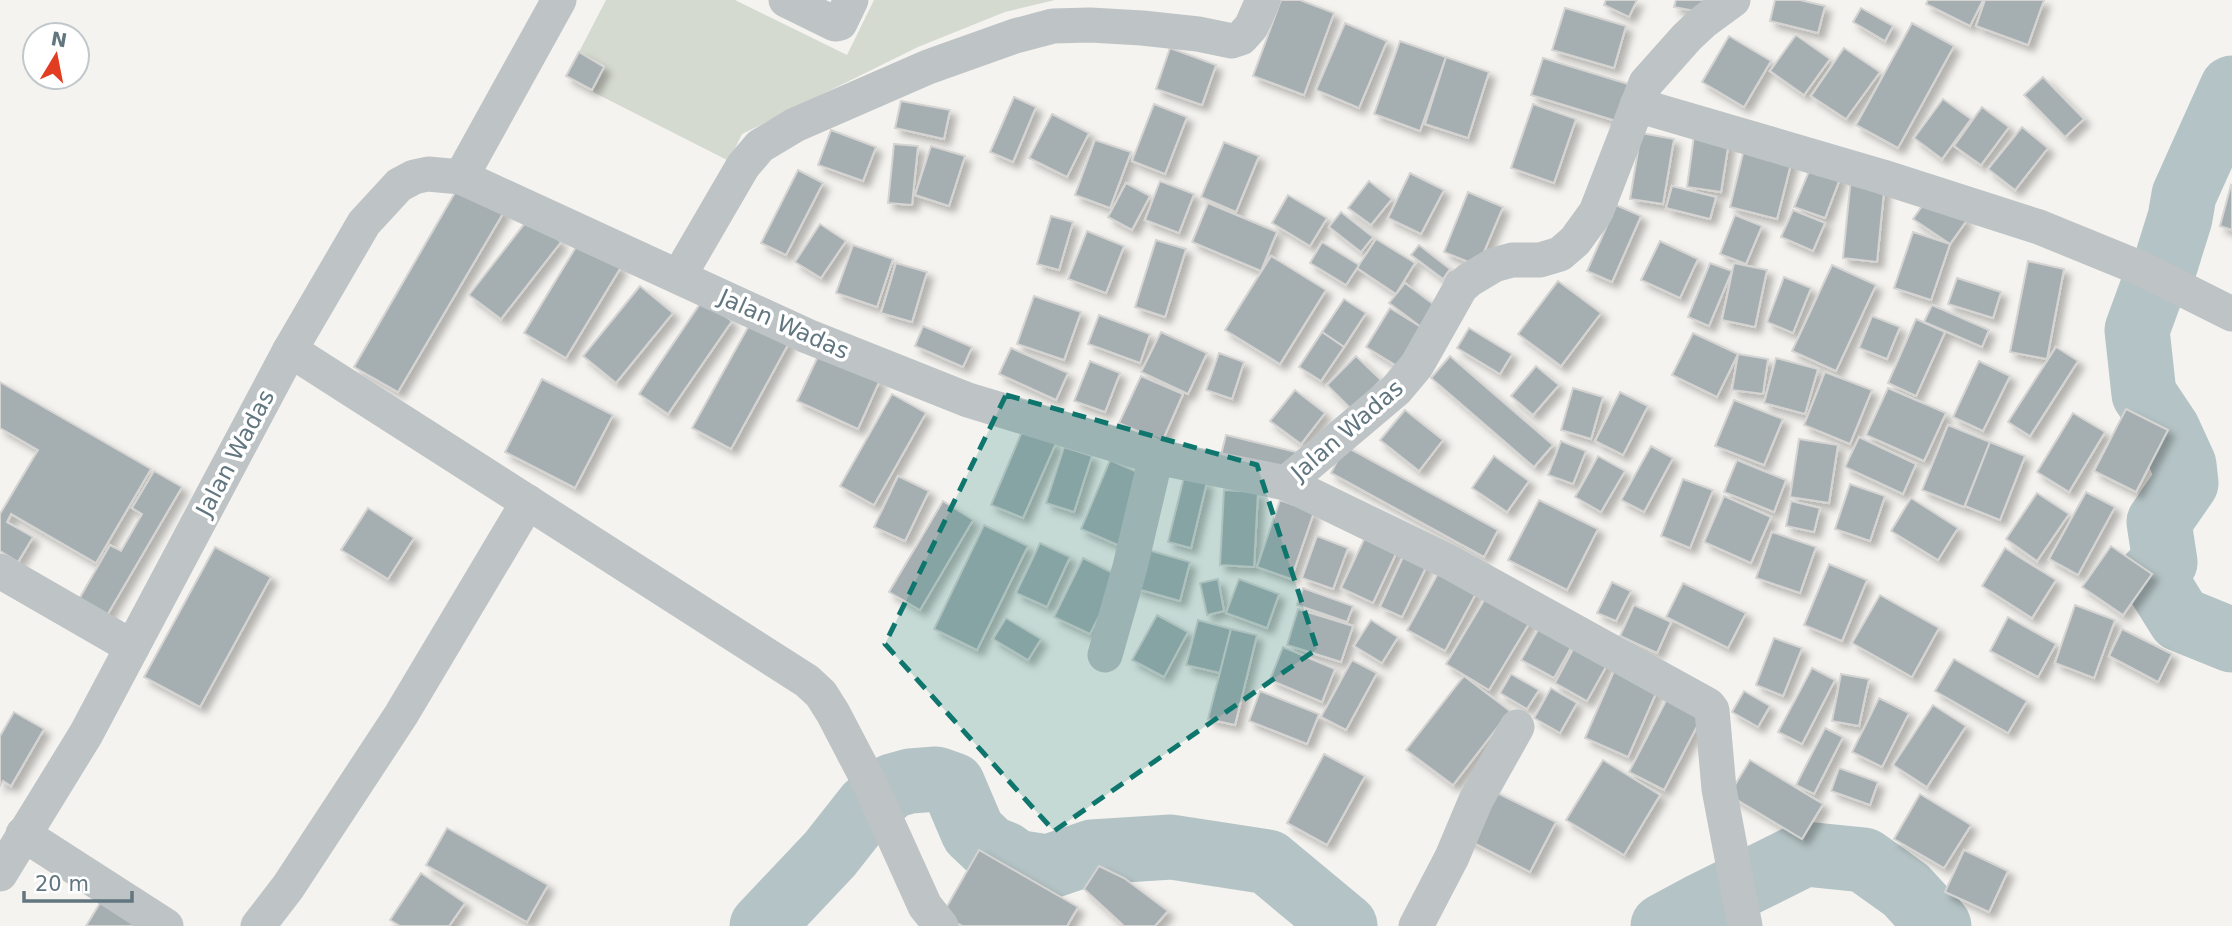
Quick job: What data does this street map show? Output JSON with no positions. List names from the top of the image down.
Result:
{
  "streets": {
    "street": ["Jalan Wadas"]
  },
  "scale_bar": "20 m",
  "north": "top"
}
